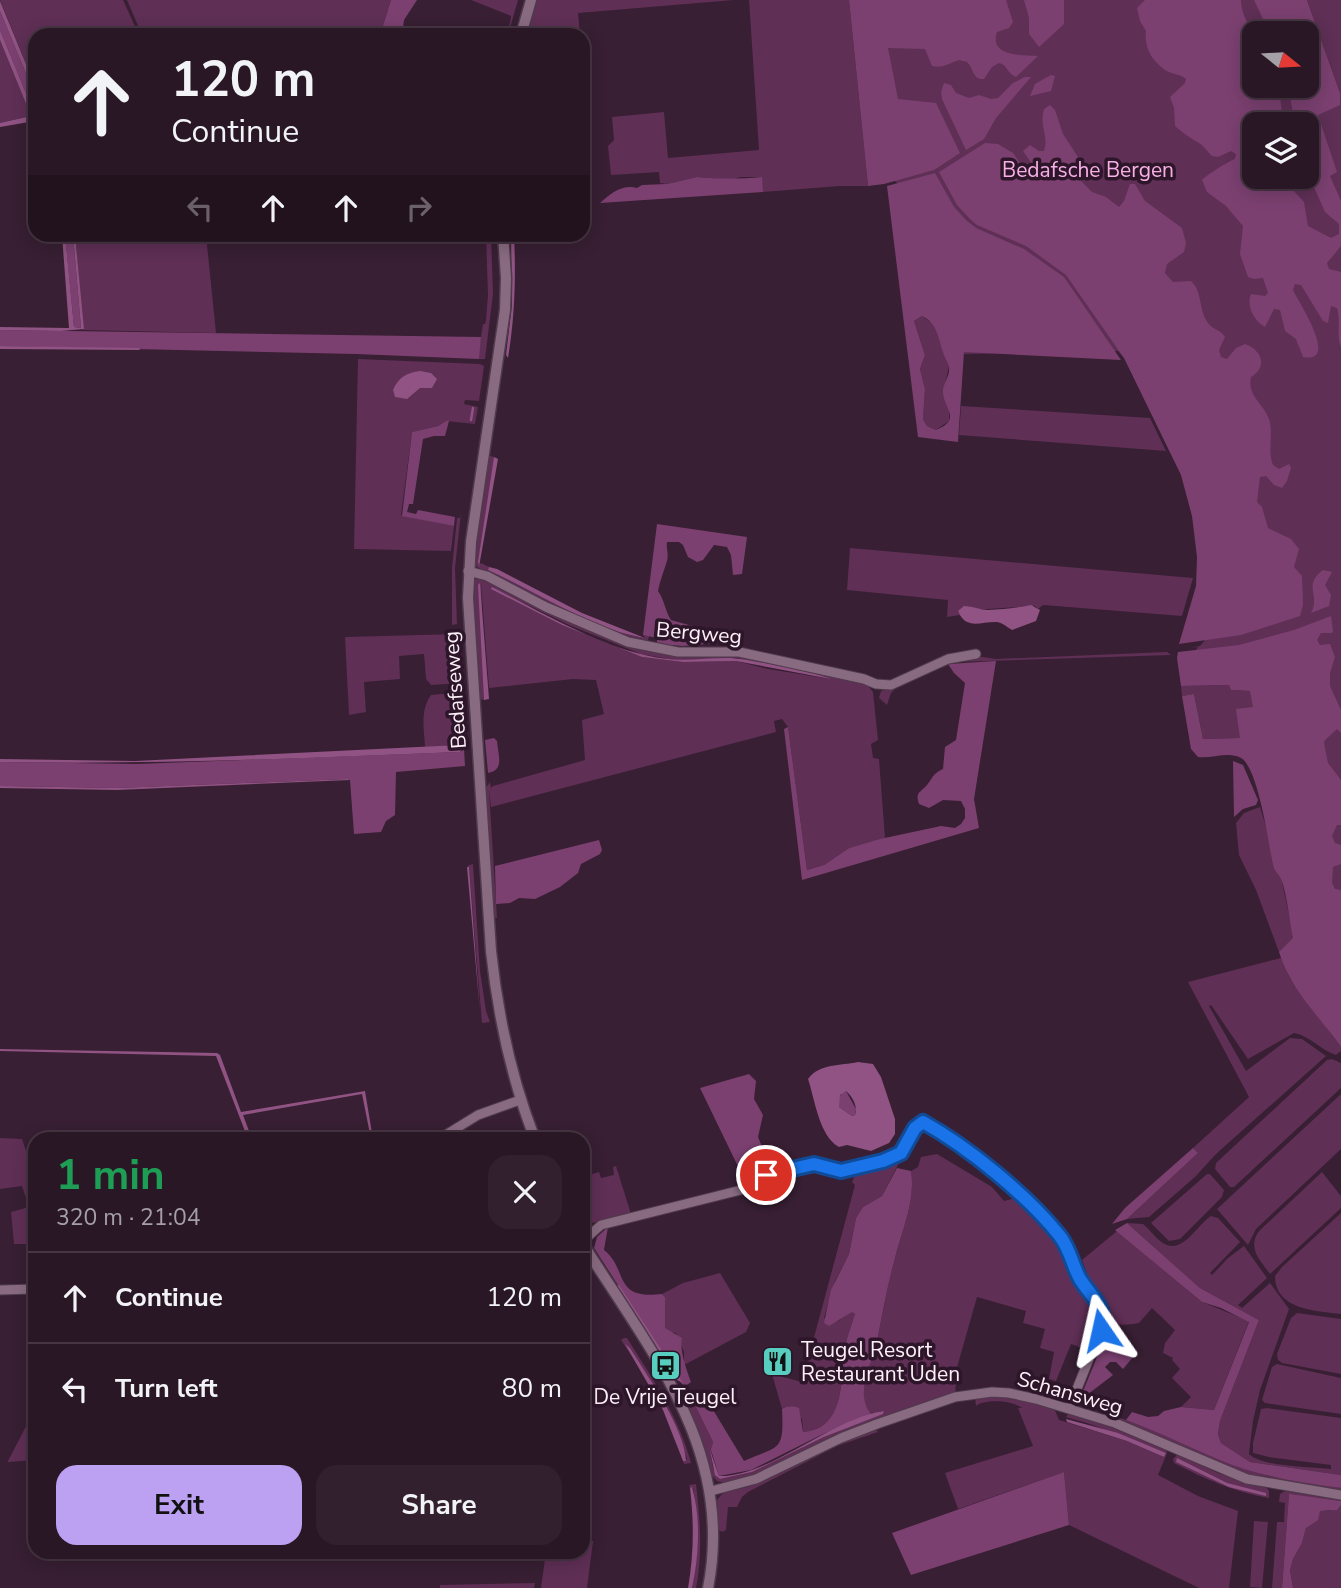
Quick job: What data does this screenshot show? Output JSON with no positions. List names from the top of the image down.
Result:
{
  "streets": {
    "street": ["Bergweg", "Bedafseweg", "Schansweg"]
  },
  "crossings": [
    ["Bergweg", "Bedafseweg"]
  ],
  "parks": ["Bedafsche Bergen"],
  "places": {
    "restaurant": ["Teugel Resort Restaurant Uden"],
    "bus stop": ["De Vrije Teugel"]
  },
  "north": "right",
  "page": {
    "turn": ["120 m", "Continue"],
    "heading": ["1 min", "320 m · 21:04"],
    "list": [
      {
        "name": "Continue",
        "value": "120 m"
      },
      {
        "name": "Turn left",
        "value": "80 m"
      }
    ],
    "buttons": ["Exit", "Share"]
  }
}
